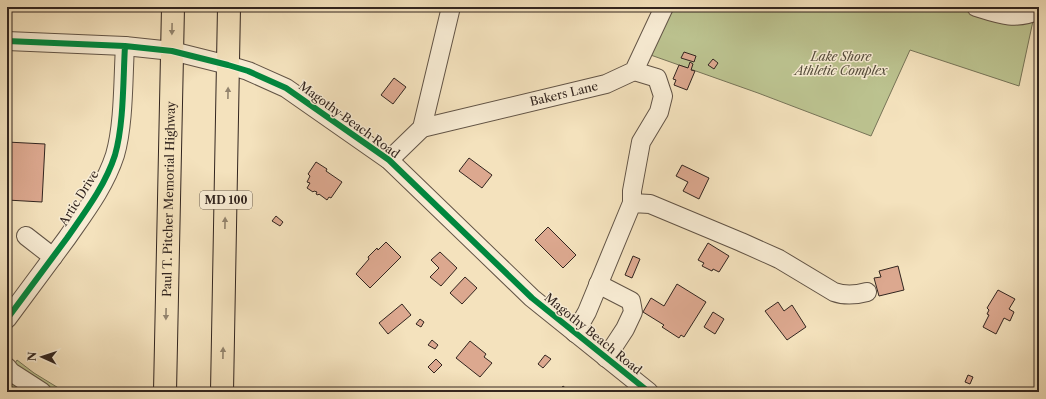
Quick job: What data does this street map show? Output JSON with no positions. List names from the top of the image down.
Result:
{
  "streets": {
    "main road": ["Paul T. Pitcher Memorial Highway", "MD 100"],
    "street": ["Bakers Lane", "Magothy Beach Road", "Artic Drive"]
  },
  "crossings": [
    ["Magothy Beach Road", "Artic Drive"],
    ["Magothy Beach Road", "Paul T. Pitcher Memorial Highway"],
    ["Magothy Beach Road", "MD 100"]
  ],
  "parks": ["Lake Shore Athletic Complex"],
  "north": "left"
}
